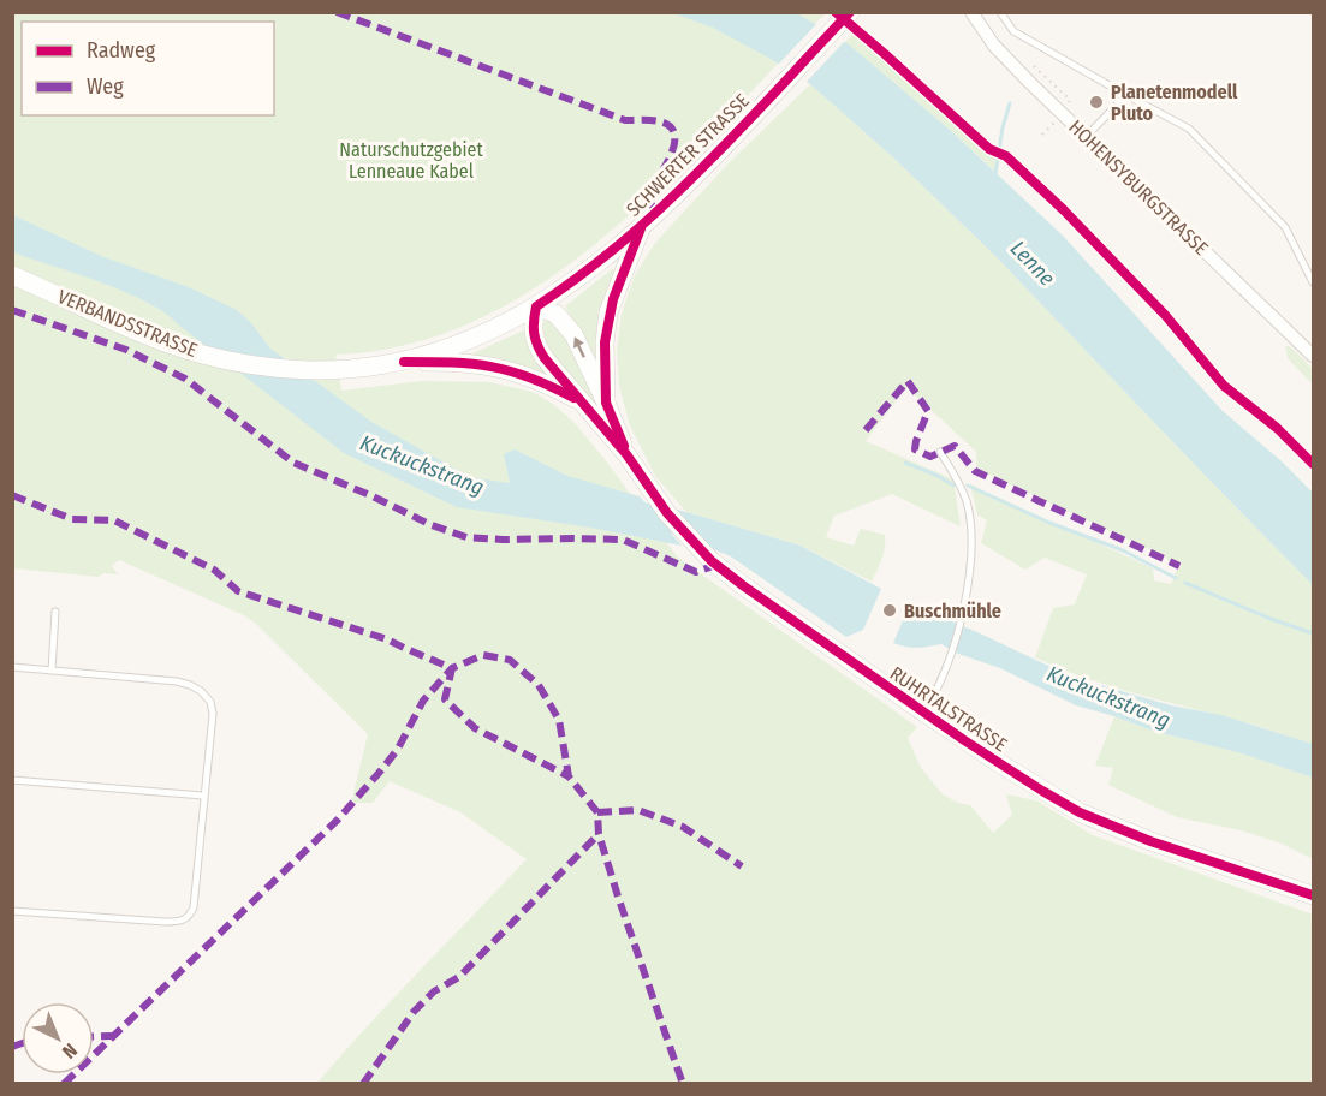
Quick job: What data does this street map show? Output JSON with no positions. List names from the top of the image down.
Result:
{
  "streets": {
    "main road": ["SCHWERTER STRASSE", "VERBANDSSTRASSE", "RUHRTALSTRASSE"],
    "street": ["HOHENSYBURGSTRASSE"]
  },
  "crossings": [
    ["SCHWERTER STRASSE", "VERBANDSSTRASSE"],
    ["SCHWERTER STRASSE", "RUHRTALSTRASSE"],
    ["VERBANDSSTRASSE", "RUHRTALSTRASSE"]
  ],
  "water": ["Lenne", "Kuckuckstrang"],
  "parks": ["Naturschutzgebiet Lenneaue Kabel"],
  "places": ["Planetenmodell Pluto", "Buschmühle"],
  "legend": ["Radweg", "Weg"],
  "north": "bottom right"
}
